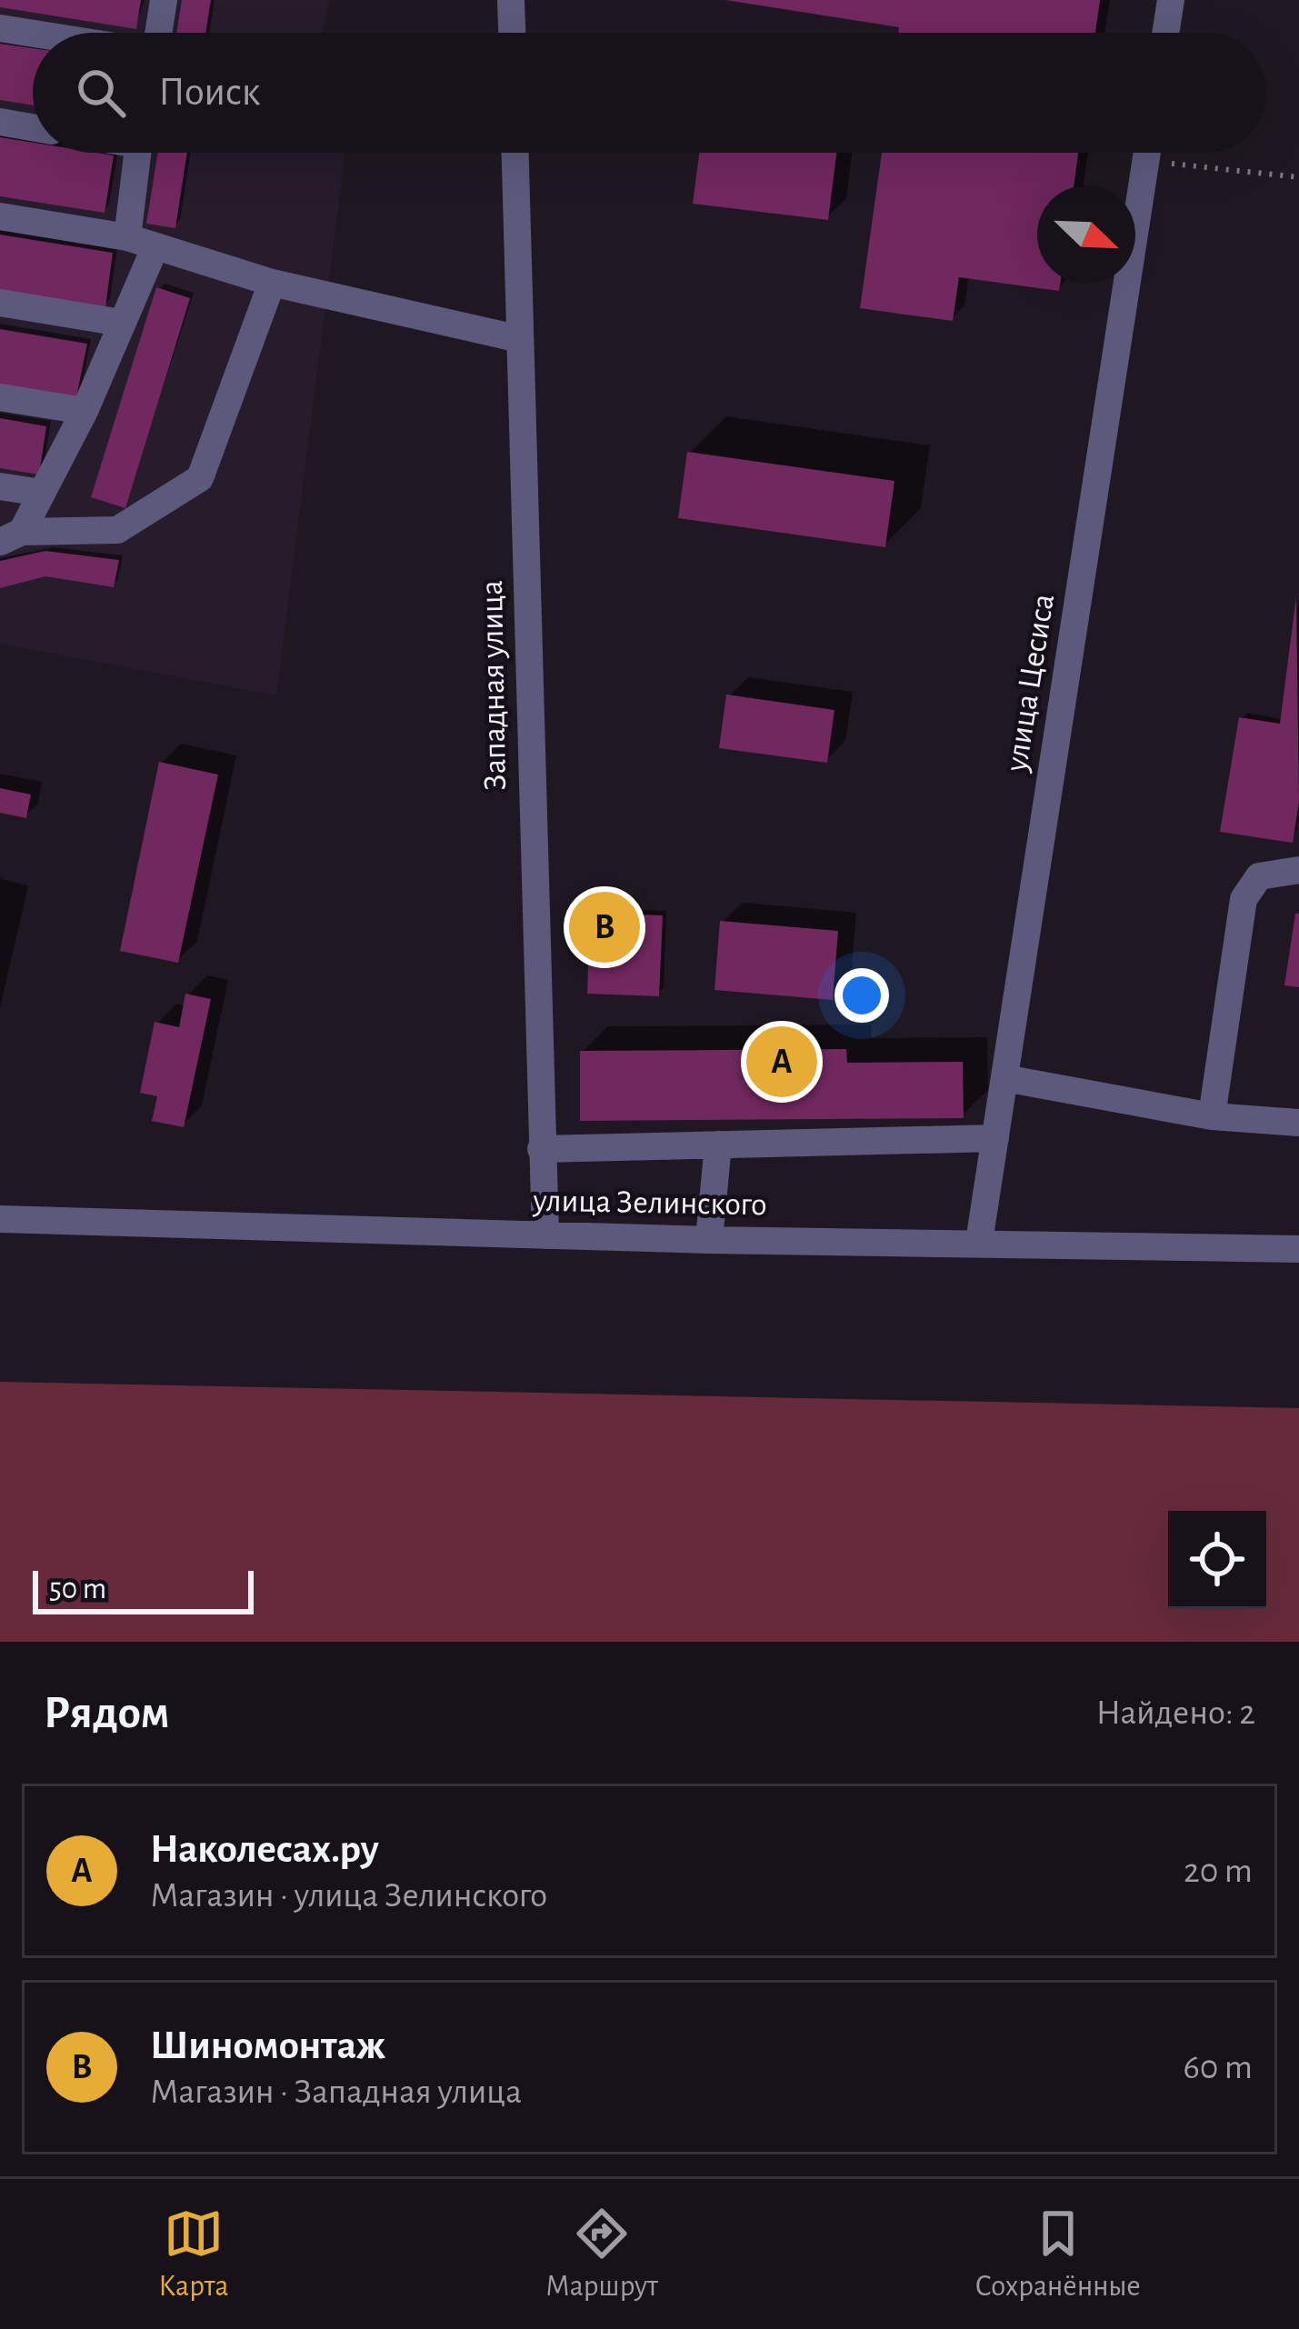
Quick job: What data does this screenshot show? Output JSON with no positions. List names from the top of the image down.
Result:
{
  "streets": {
    "street": ["улица Цесиса", "Западная улица", "улица Зелинского"]
  },
  "crossings": [
    ["улица Цесиса", "улица Зелинского"],
    ["Западная улица", "улица Зелинского"]
  ],
  "scale_bar": "50 m",
  "north": "bottom right",
  "page": {
    "search": "Поиск",
    "pins": ["B", "A"],
    "scale": "50 m",
    "heading": ["Рядом", "Найдено: 2"],
    "list": [
      {
        "mark": "A",
        "name": "Наколесах.ру",
        "note": "Магазин · улица Зелинского",
        "value": "20 m"
      },
      {
        "mark": "B",
        "name": "Шиномонтаж",
        "note": "Магазин · Западная улица",
        "value": "60 m"
      }
    ],
    "nav": ["Карта", "Маршрут", "Сохранённые"]
  }
}
